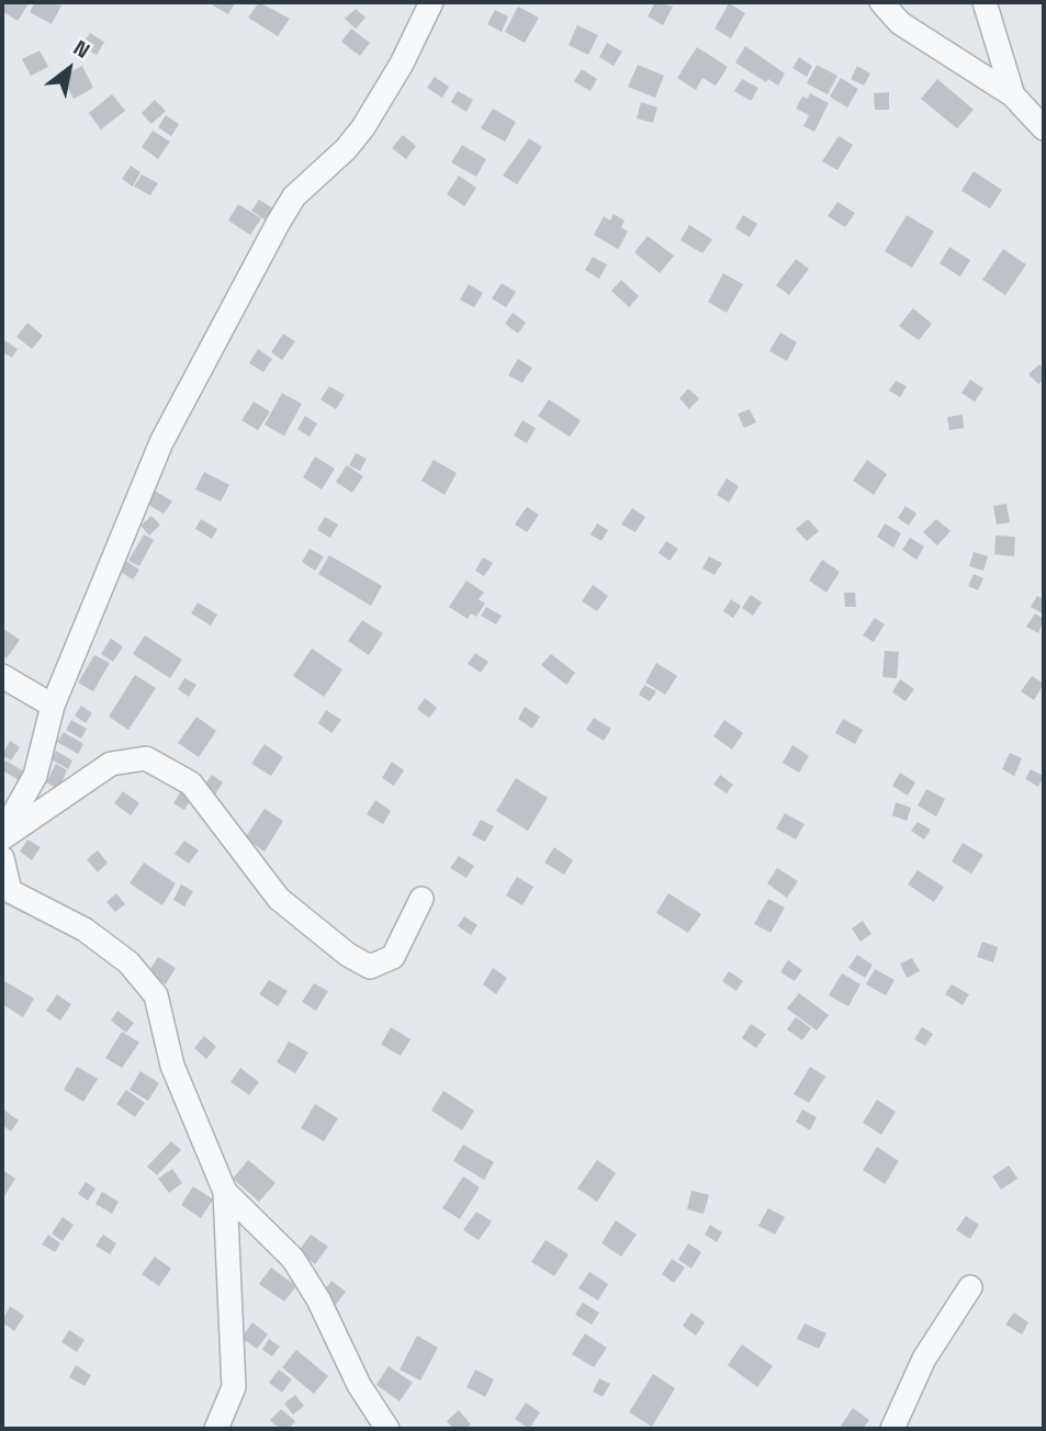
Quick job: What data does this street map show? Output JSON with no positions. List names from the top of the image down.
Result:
{
  "north": "top right"
}
